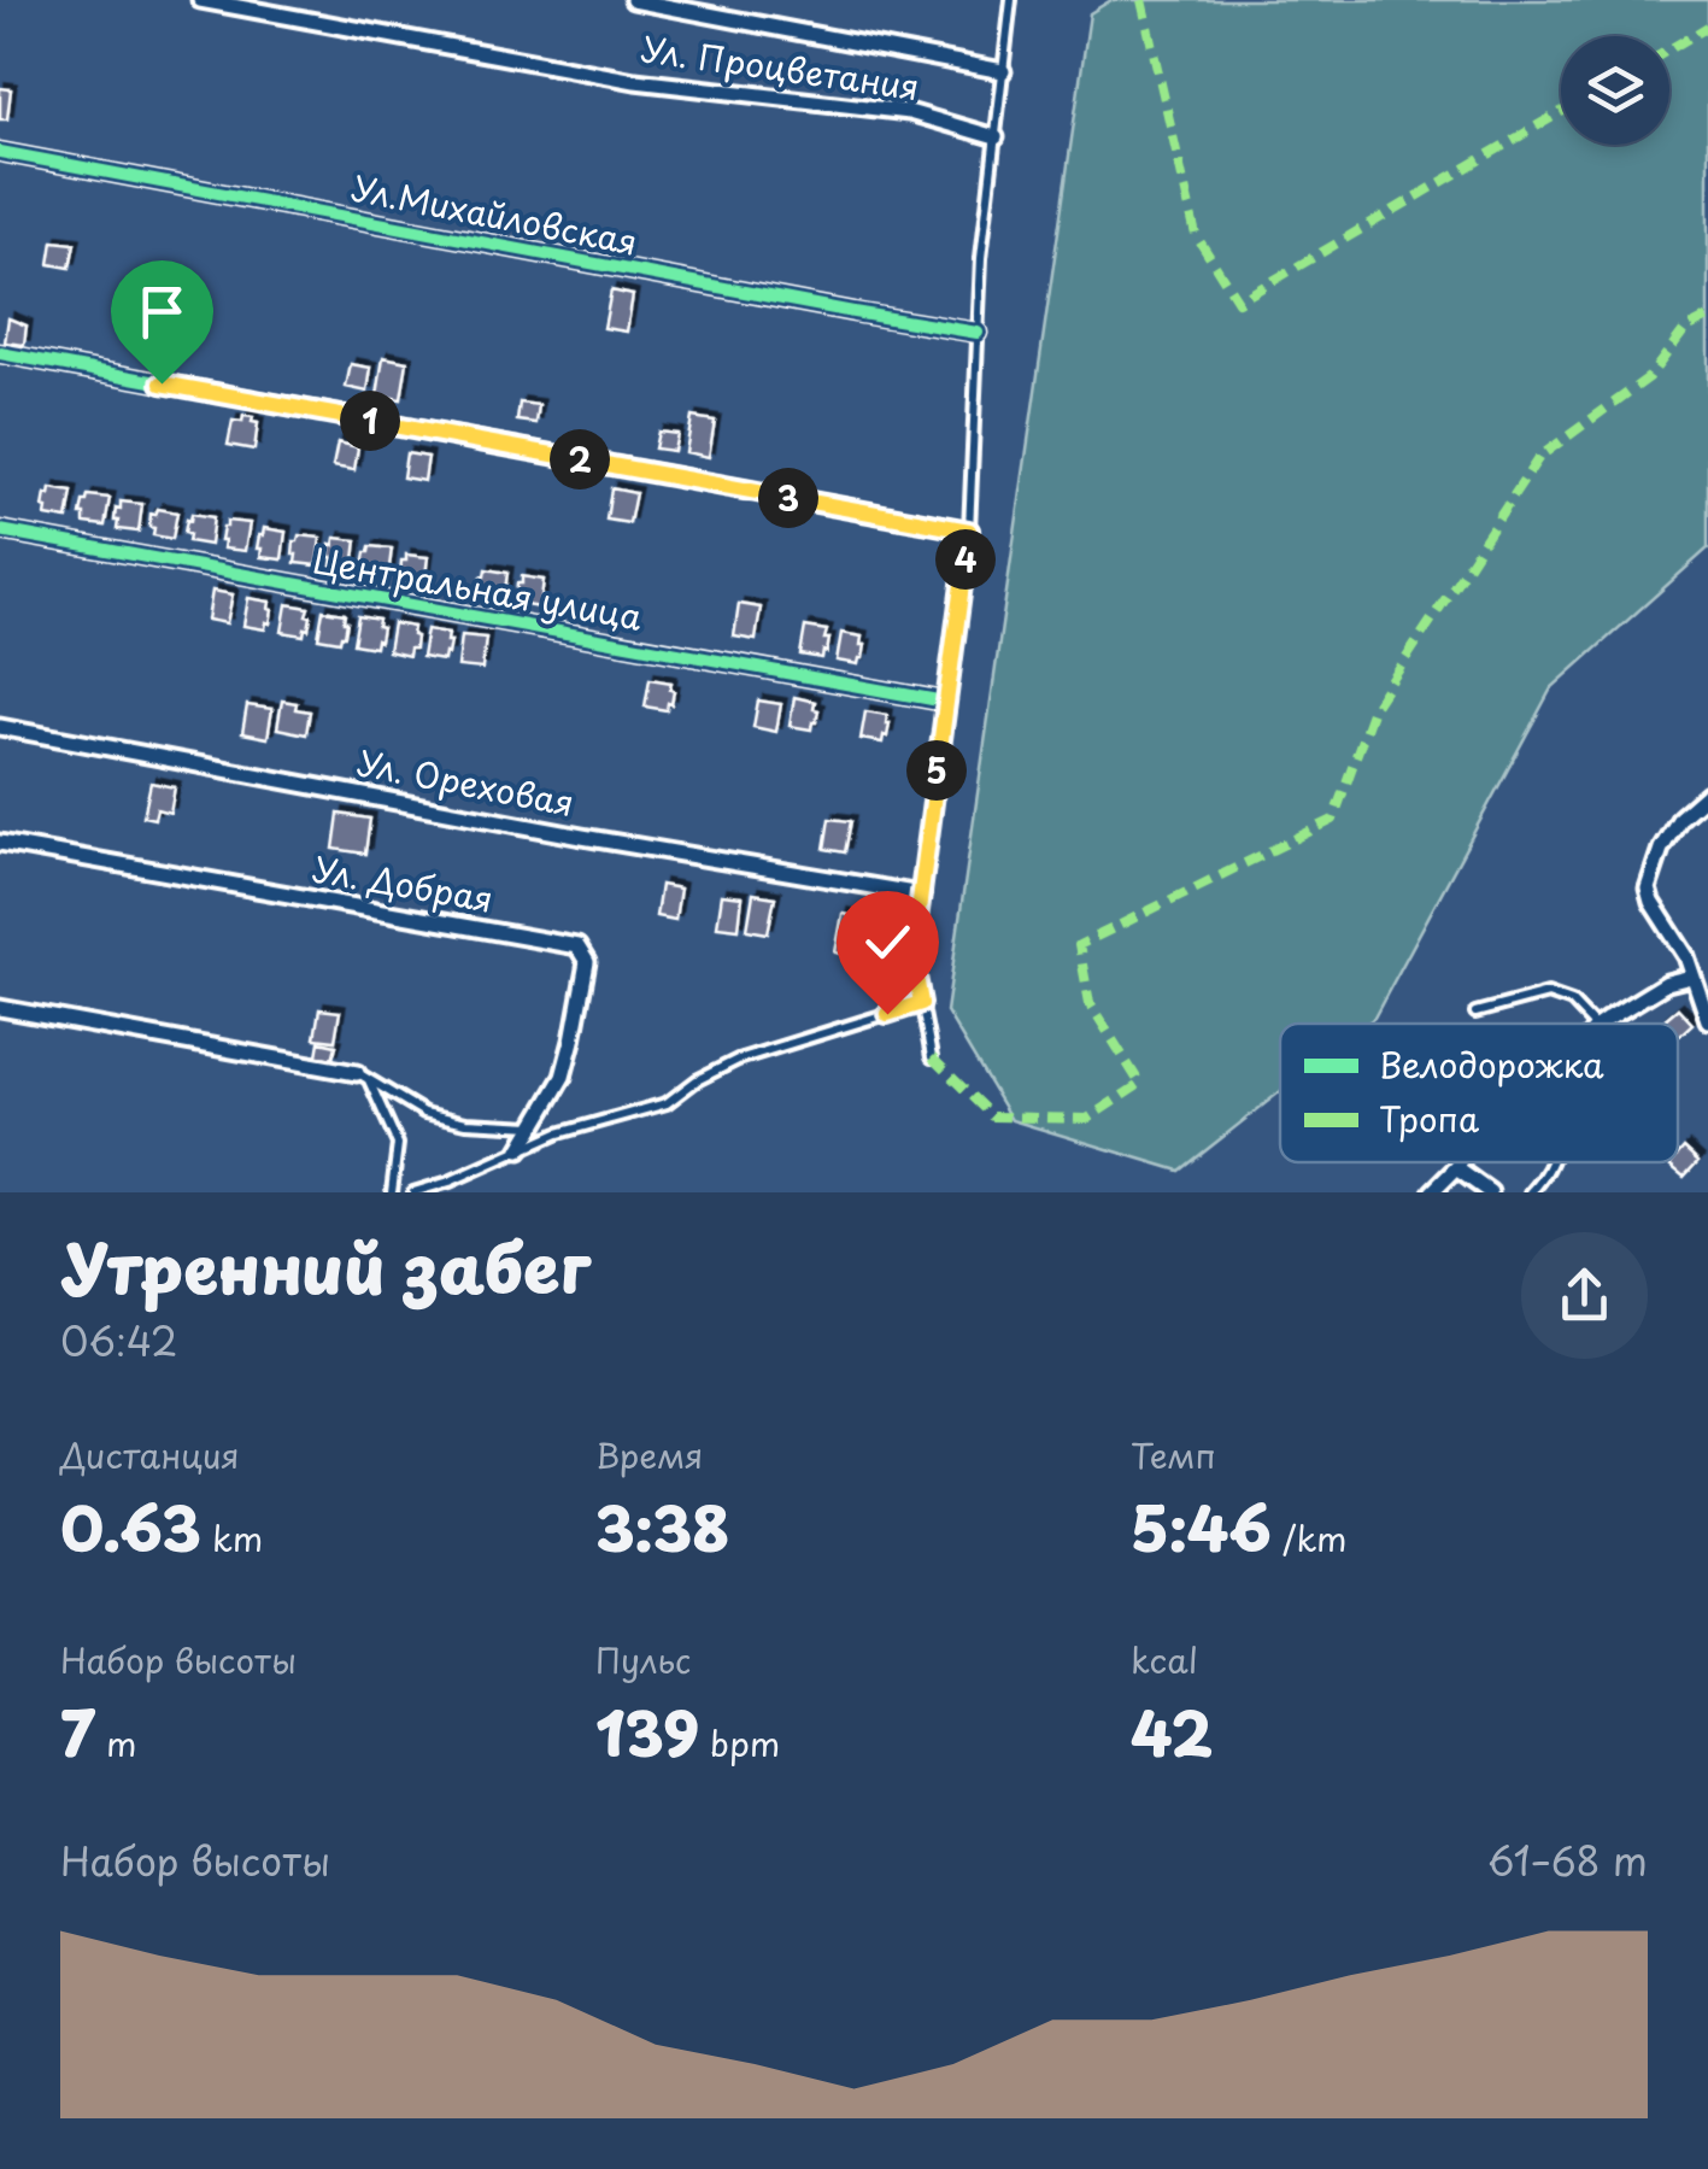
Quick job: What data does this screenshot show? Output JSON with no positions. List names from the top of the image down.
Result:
{
  "streets": {
    "street": [
      "Ул. Процветания",
      "Ул.Михайловская",
      "Центральная улица",
      "Ул. Ореховая",
      "Ул. Добрая"
    ]
  },
  "legend": ["Велодорожка", "Тропа"],
  "page": {
    "pins": [
      "1",
      "2",
      "3",
      "4",
      "5"
    ],
    "heading": ["Утренний забег", "06:42"],
    "stats": [
      ["Дистанция", "0.63 km"],
      ["Время", "3:38"],
      ["Темп", "5:46 /km"],
      ["Набор высоты", "7 m"],
      ["Пульс", "139 bpm"],
      ["kcal", "42"]
    ],
    "chart": ["Набор высоты", "61–68 m"]
  }
}
